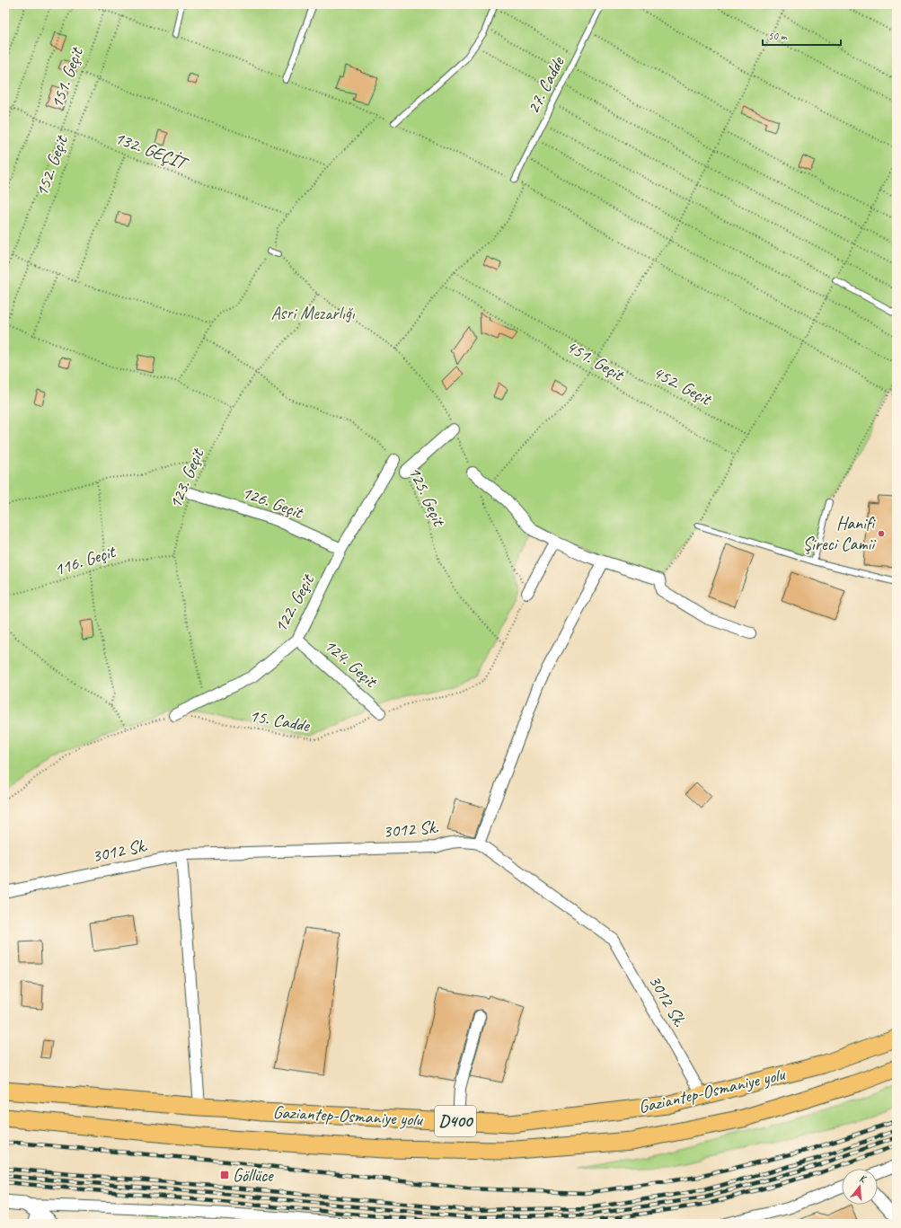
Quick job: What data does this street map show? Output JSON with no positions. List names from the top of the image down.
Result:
{
  "streets": {
    "highway": ["Gaziantep-Osmaniye yolu", "D400"],
    "street": [
      "126. Geçit",
      "122. Geçit",
      "124. Geçit",
      "3012 Sk."
    ],
    "lane": ["27. Cadde"],
    "path": [
      "151. Geçit",
      "132. GEÇİT",
      "152. Geçit",
      "451. Geçit",
      "452. Geçit",
      "123. Geçit",
      "125. Geçit",
      "116. Geçit",
      "15. Cadde"
    ]
  },
  "crossings": [
    ["151. Geçit", "132. GEÇİT"],
    ["132. GEÇİT", "152. Geçit"],
    ["123. Geçit", "125. Geçit"],
    ["123. Geçit", "126. Geçit"],
    ["123. Geçit", "116. Geçit"],
    ["123. Geçit", "122. Geçit"],
    ["125. Geçit", "122. Geçit"],
    ["125. Geçit", "15. Cadde"],
    ["126. Geçit", "122. Geçit"],
    ["122. Geçit", "124. Geçit"],
    ["122. Geçit", "15. Cadde"],
    ["124. Geçit", "15. Cadde"],
    ["3012 Sk.", "Gaziantep-Osmaniye yolu"]
  ],
  "parks": ["Asri Mezarlığı"],
  "places": {
    "other": ["Hanifi Şireci Camii"],
    "transit": ["Göllüce"]
  },
  "scale_bar": "50 m",
  "north": "top"
}
